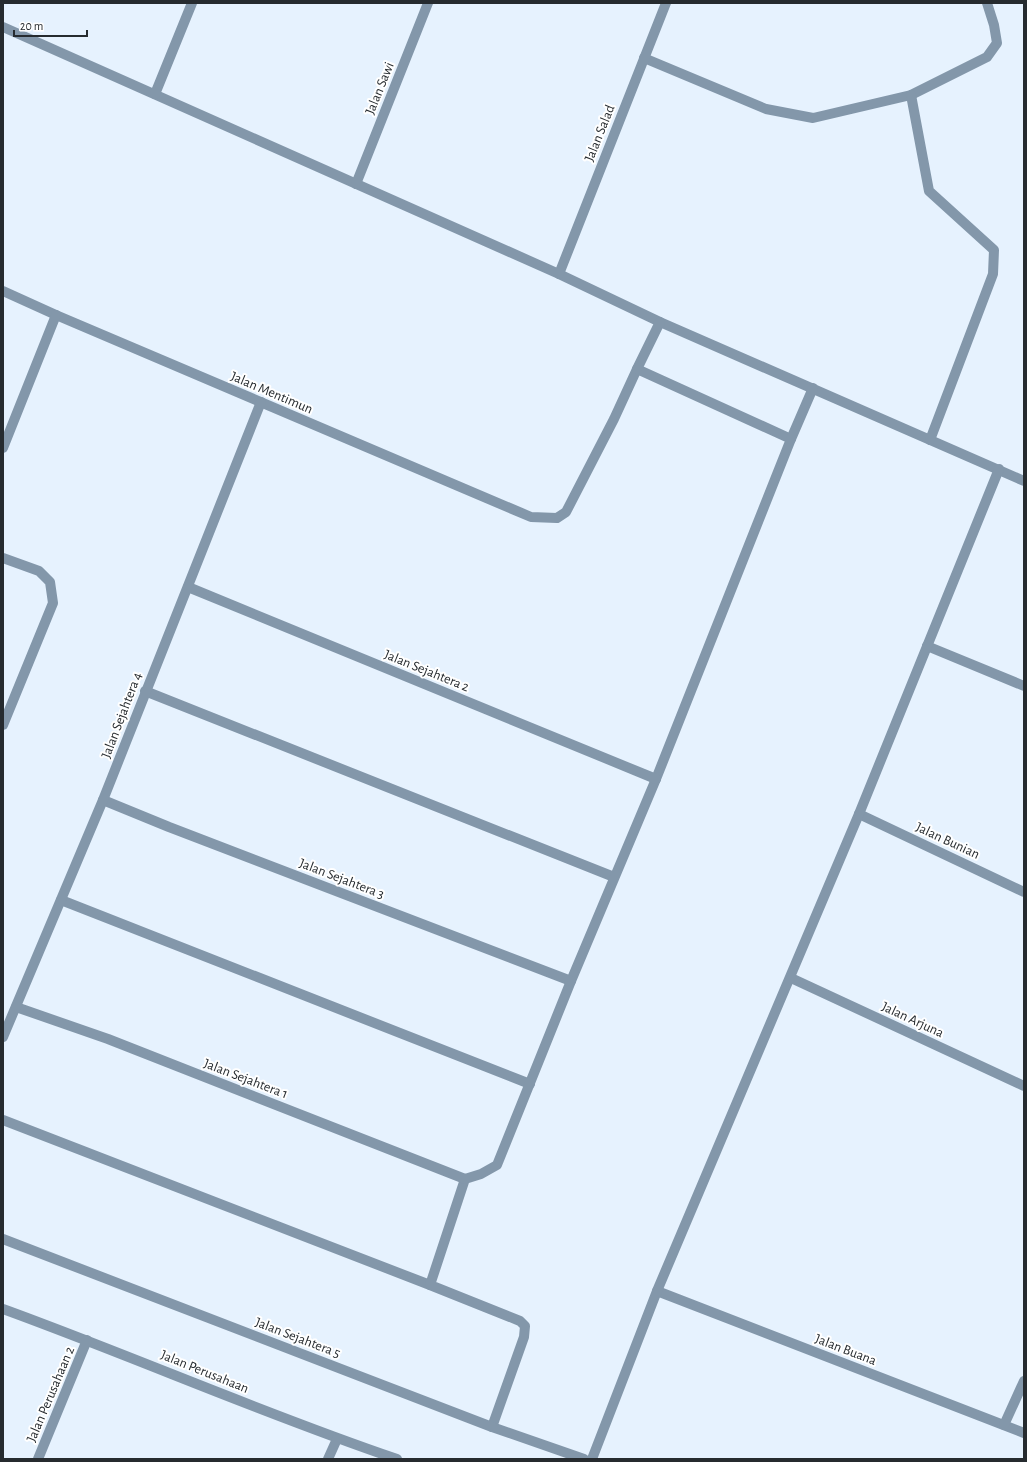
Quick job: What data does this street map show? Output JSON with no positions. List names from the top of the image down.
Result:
{
  "streets": {
    "street": [
      "Jalan Sawi",
      "Jalan Salad",
      "Jalan Mentimun",
      "Jalan Sejahtera 2",
      "Jalan Sejahtera 4",
      "Jalan Bunian",
      "Jalan Sejahtera 3",
      "Jalan Arjuna",
      "Jalan Sejahtera 1",
      "Jalan Sejahtera 5",
      "Jalan Buana",
      "Jalan Perusahaan",
      "Jalan Perusahaan 2"
    ]
  },
  "crossings": [
    ["Jalan Mentimun", "Jalan Sejahtera 4"],
    ["Jalan Sejahtera 2", "Jalan Sejahtera 4"],
    ["Jalan Sejahtera 4", "Jalan Sejahtera 3"],
    ["Jalan Sejahtera 4", "Jalan Sejahtera 1"],
    ["Jalan Perusahaan", "Jalan Perusahaan 2"]
  ],
  "scale_bar": "20 m"
}
